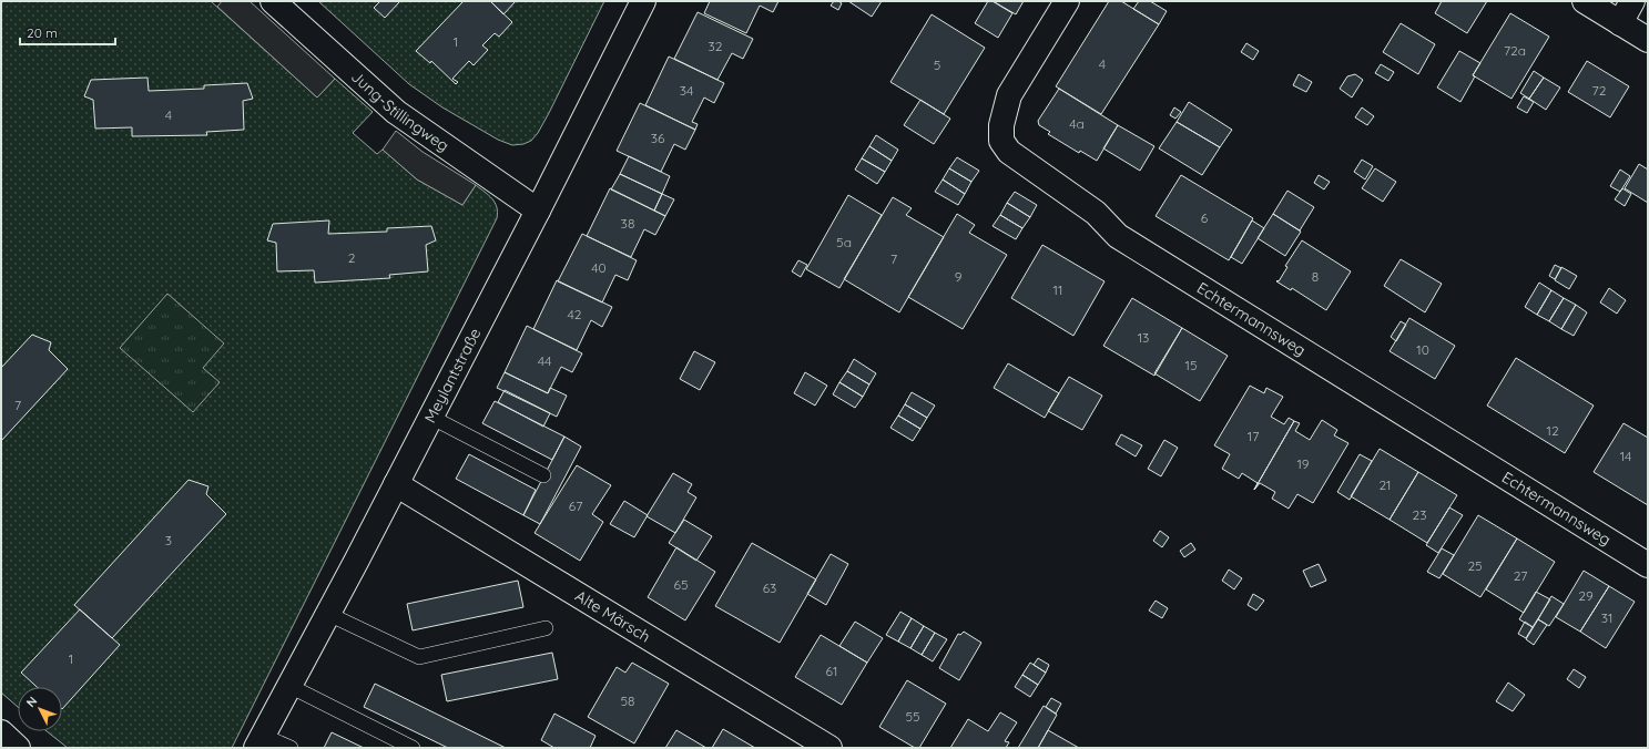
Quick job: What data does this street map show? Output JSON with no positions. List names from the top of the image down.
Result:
{
  "streets": {
    "street": [
      "Jung-Stillingweg",
      "Echtermannsweg",
      "Meylantstraße",
      "Alte Märsch"
    ]
  },
  "crossings": [
    ["Jung-Stillingweg", "Meylantstraße"],
    ["Meylantstraße", "Alte Märsch"]
  ],
  "house_numbers": [
    "1",
    "32",
    "72a",
    "4",
    "5",
    "34",
    "72",
    "4",
    "4a",
    "36",
    "6",
    "38",
    "5a",
    "2",
    "7",
    "40",
    "9",
    "8",
    "11",
    "42",
    "13",
    "10",
    "44",
    "15",
    "7",
    "12",
    "17",
    "14",
    "19",
    "21",
    "67",
    "23",
    "3",
    "25",
    "27",
    "65",
    "63",
    "29",
    "31",
    "1",
    "61",
    "58",
    "55"
  ],
  "scale_bar": "20 m",
  "north": "top left"
}
